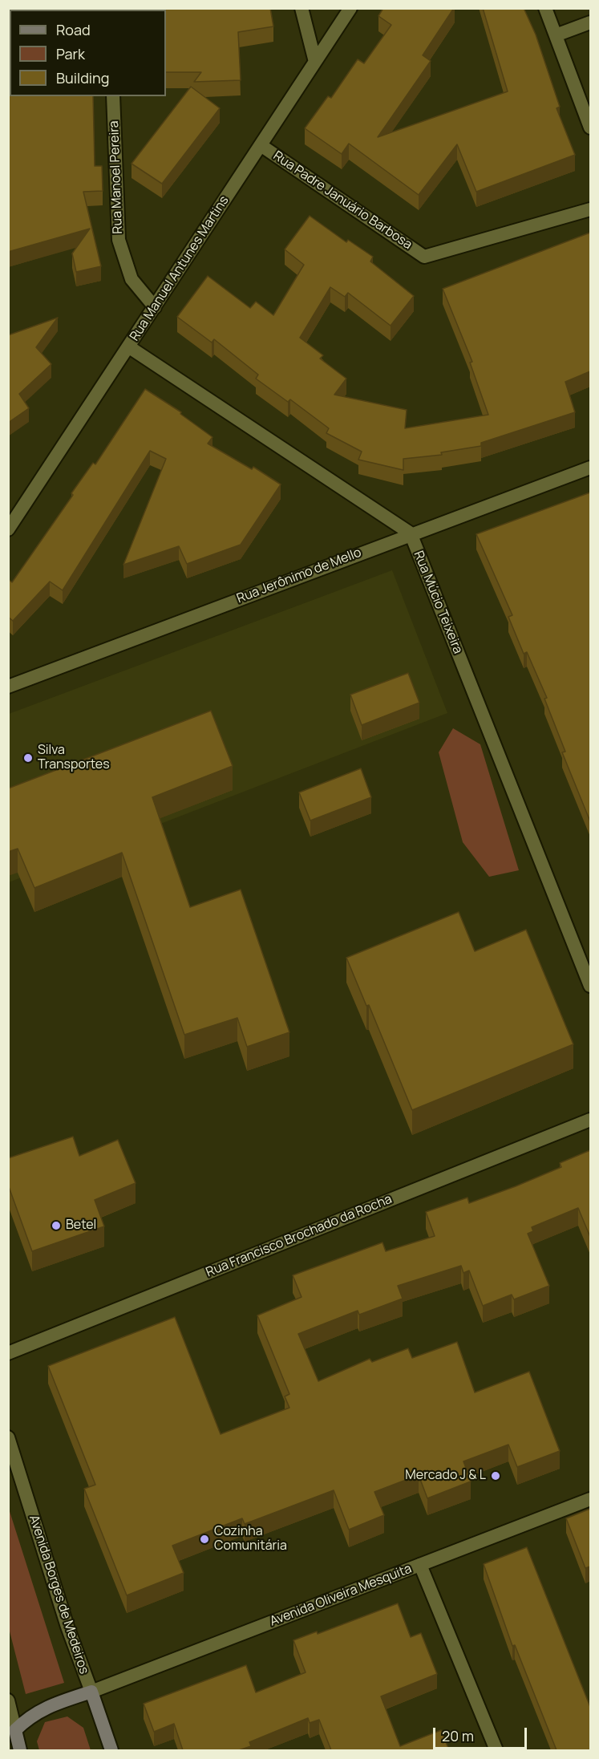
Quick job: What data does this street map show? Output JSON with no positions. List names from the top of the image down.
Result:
{
  "streets": {
    "main road": ["Avenida Borges de Medeiros"],
    "street": [
      "Rua Manoel Pereira",
      "Rua Padre Januário Barbosa",
      "Rua Manuel Antunes Martins",
      "Rua Jerônimo de Mello",
      "Rua Múcio Teixeira",
      "Rua Francisco Brochado da Rocha",
      "Avenida Oliveira Mesquita"
    ]
  },
  "crossings": [
    ["Rua Manoel Pereira", "Rua Manuel Antunes Martins"],
    ["Rua Padre Januário Barbosa", "Rua Manuel Antunes Martins"],
    ["Rua Manuel Antunes Martins", "Rua Múcio Teixeira"],
    ["Rua Jerônimo de Mello", "Rua Múcio Teixeira"],
    ["Avenida Borges de Medeiros", "Avenida Oliveira Mesquita"]
  ],
  "places": [
    "Silva Transportes",
    "Betel",
    "Mercado J & L",
    "Cozinha Comunitária"
  ],
  "legend": ["Road", "Park", "Building"],
  "scale_bar": "20 m"
}
